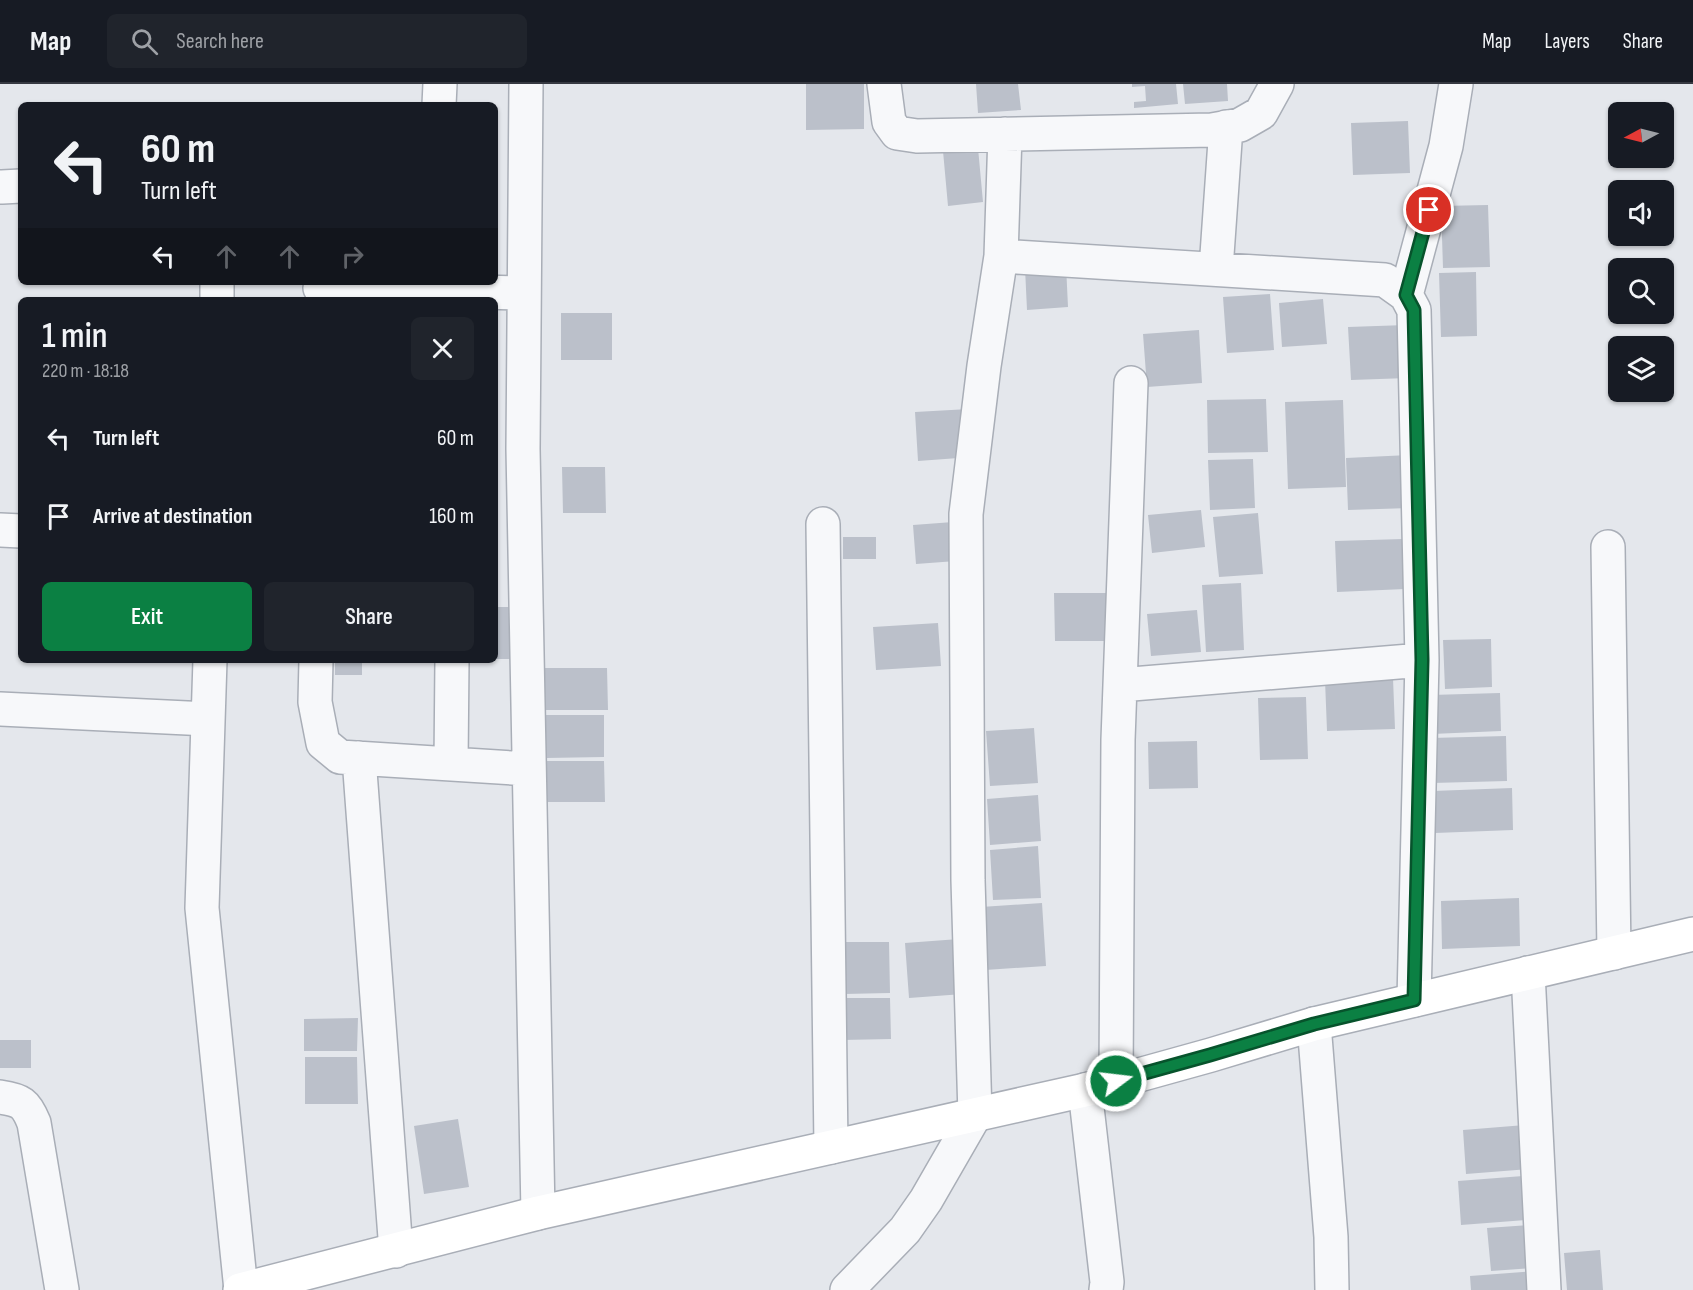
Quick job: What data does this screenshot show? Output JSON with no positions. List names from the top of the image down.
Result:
{
  "north": "left",
  "page": {
    "header": "Map",
    "search": "Search here",
    "nav": ["Map", "Layers", "Share"],
    "turn": ["60 m", "Turn left"],
    "heading": ["1 min", "220 m · 18:18"],
    "list": [
      {
        "name": "Turn left",
        "value": "60 m"
      },
      {
        "name": "Arrive at destination",
        "value": "160 m"
      }
    ],
    "buttons": ["Exit", "Share"]
  }
}
